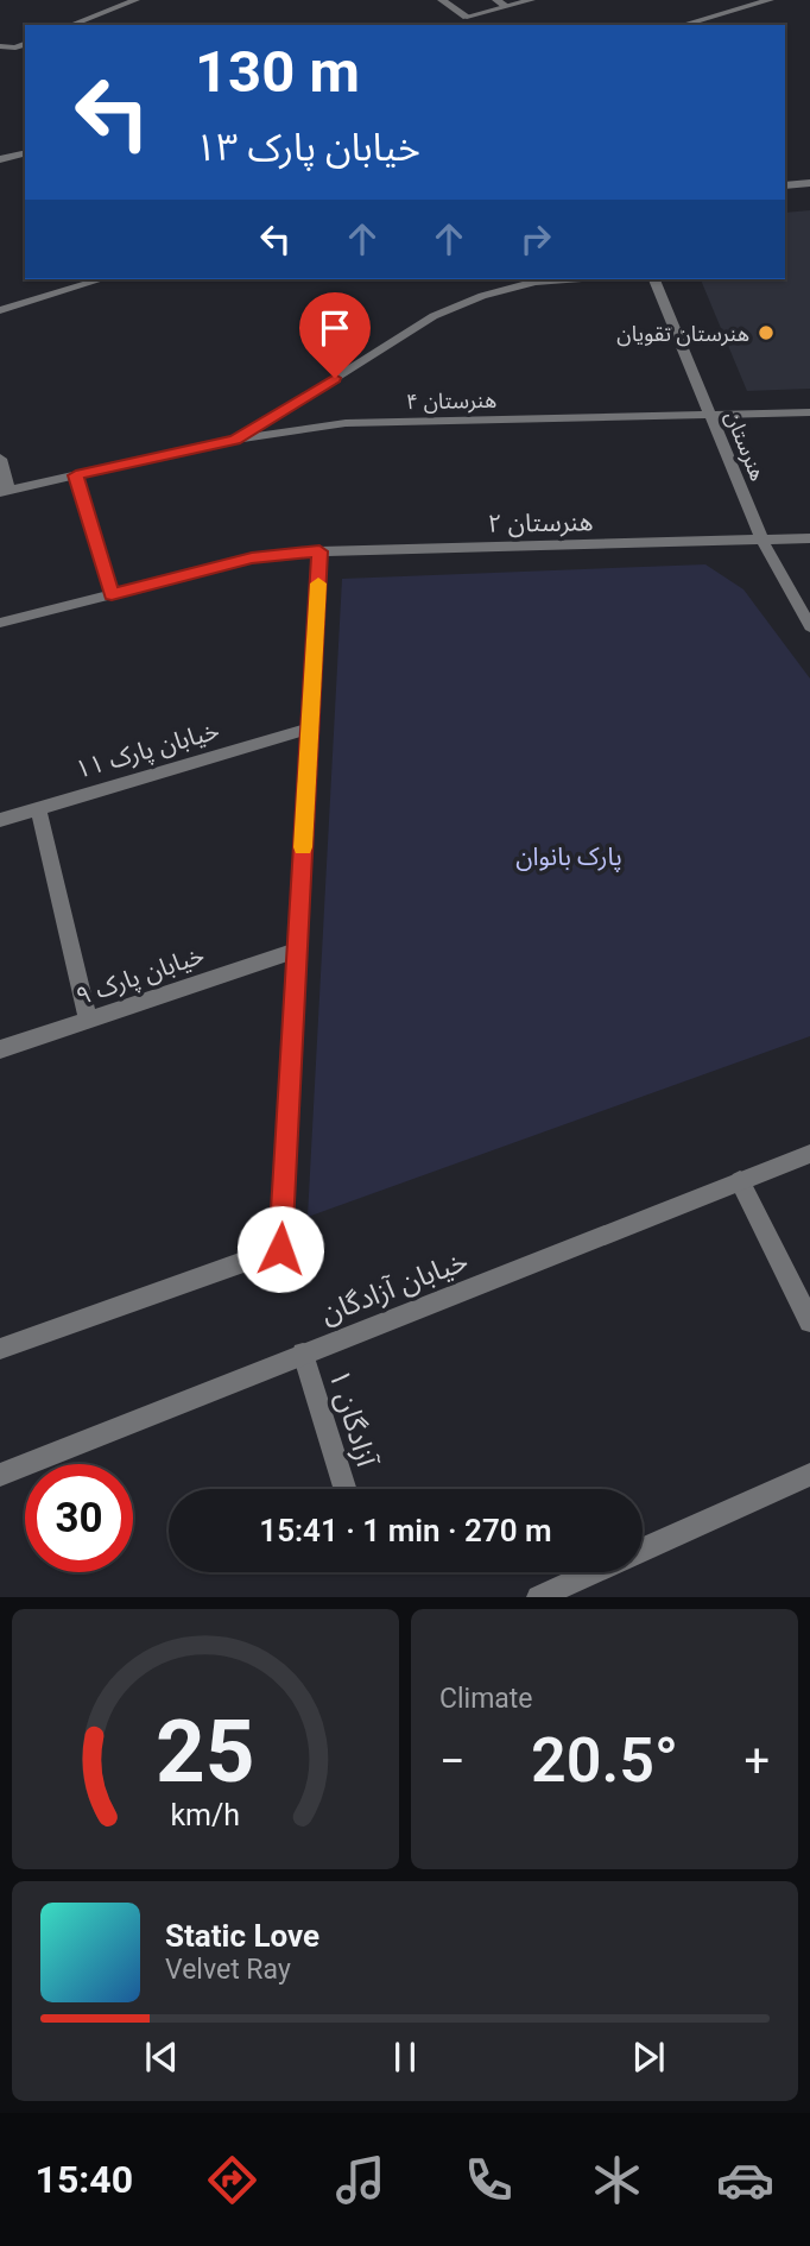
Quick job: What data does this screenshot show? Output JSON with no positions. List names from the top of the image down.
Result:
{
  "streets": {
    "street": [
      "هنرستان ۴",
      "هنرستان",
      "هنرستان ۲",
      "خیابان پارک ۱۱",
      "خیابان پارک ۹",
      "خیابان آزادگان",
      "آزادگان ۱"
    ]
  },
  "crossings": [
    ["هنرستان ۴", "هنرستان"],
    ["هنرستان", "هنرستان ۲"],
    ["خیابان آزادگان", "آزادگان ۱"]
  ],
  "parks": ["پارک بانوان"],
  "places": ["هنرستان تقویان"],
  "page": {
    "turn": ["130 m", "خیابان پارک ۱۳"],
    "limit": "30",
    "trip": "15:41 · 1 min · 270 m",
    "tile": "Climate",
    "heat": ["−", "20.5°", "+"],
    "song": ["Static Love", "Velvet Ray"],
    "tabs": "15:40",
    "gauge": ["25", "km/h"]
  }
}
